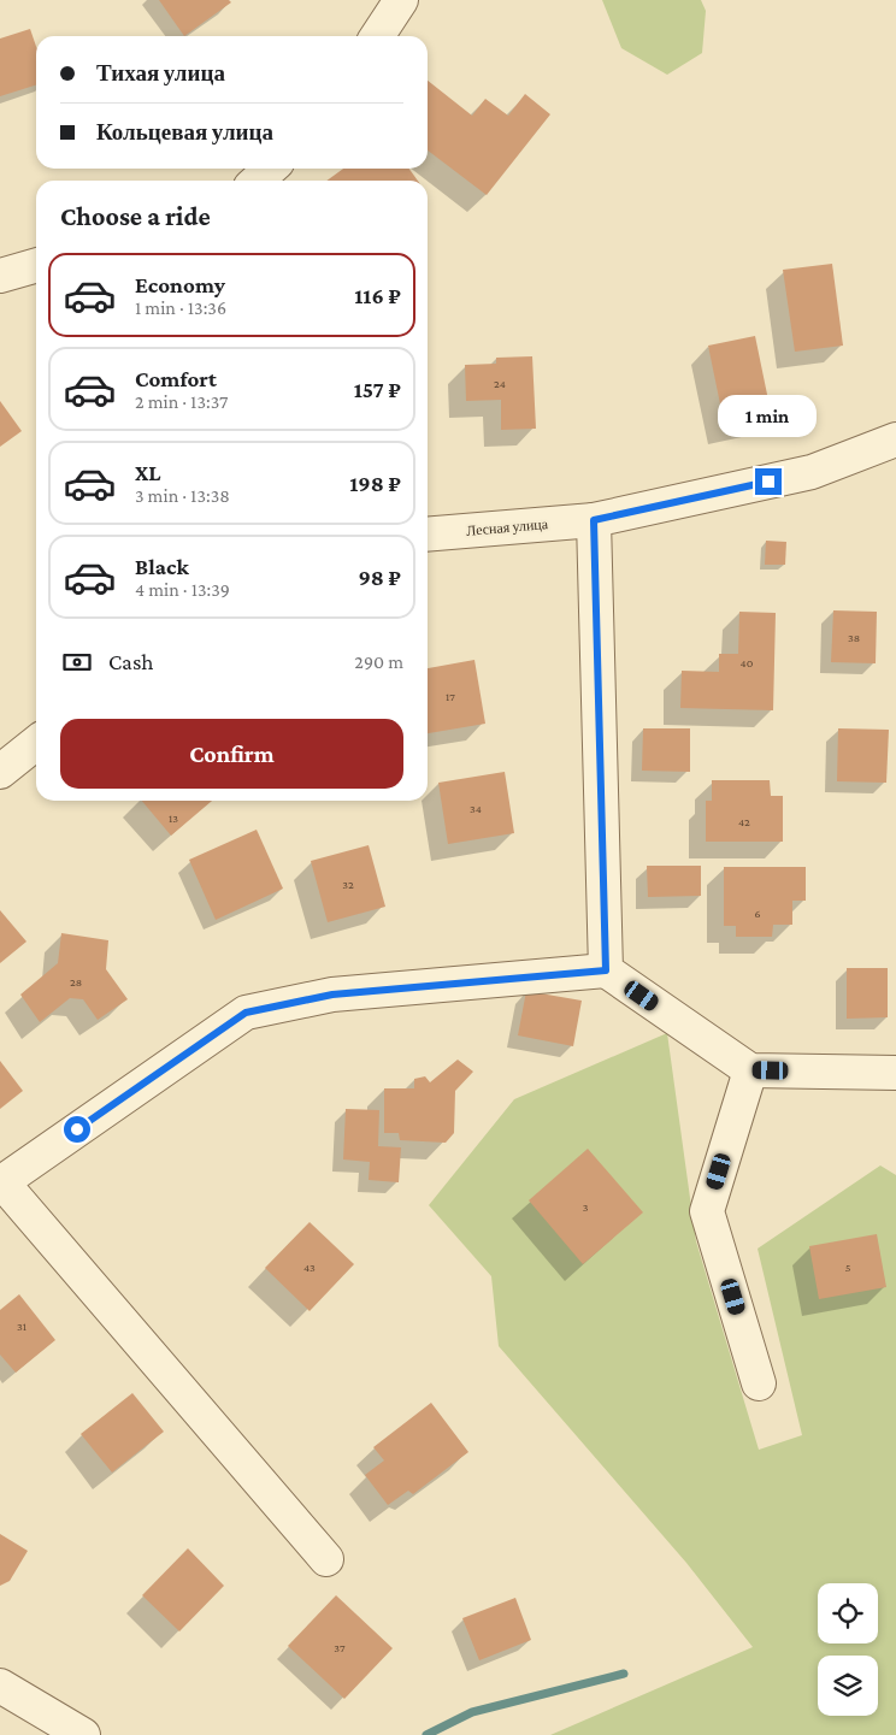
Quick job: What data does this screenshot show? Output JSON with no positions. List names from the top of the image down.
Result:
{
  "streets": {
    "street": ["Лесная улица"]
  },
  "house_numbers": [
    "24",
    "38",
    "40",
    "17",
    "34",
    "13",
    "42",
    "32",
    "6",
    "28",
    "3",
    "43",
    "5",
    "31",
    "37"
  ],
  "page": {
    "banner": ["Тихая улица", "Кольцевая улица"],
    "heading": "Choose a ride",
    "list": [
      {
        "name": "Economy",
        "note": "1 min · 13:36",
        "value": "116 ₽"
      },
      {
        "name": "Comfort",
        "note": "2 min · 13:37",
        "value": "157 ₽"
      },
      {
        "name": "XL",
        "note": "3 min · 13:38",
        "value": "198 ₽"
      },
      {
        "name": "Black",
        "note": "4 min · 13:39",
        "value": "98 ₽"
      }
    ],
    "bubble": "1 min",
    "pay": ["Cash", "290 m"],
    "buttons": "Confirm"
  }
}
